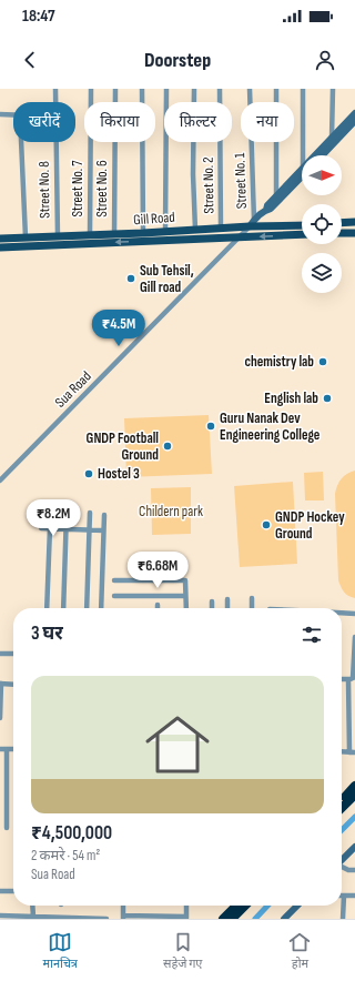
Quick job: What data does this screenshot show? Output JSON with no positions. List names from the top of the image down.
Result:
{
  "streets": {
    "main road": ["Gill Road"],
    "street": [
      "Street No. 1",
      "Street No. 2",
      "Street No. 7",
      "Street No. 6",
      "Street No. 8",
      "Sua Road"
    ]
  },
  "crossings": [
    ["Street No. 1", "Gill Road"],
    ["Street No. 1", "Sua Road"],
    ["Street No. 2", "Gill Road"],
    ["Street No. 7", "Gill Road"],
    ["Street No. 6", "Gill Road"],
    ["Street No. 8", "Gill Road"],
    ["Gill Road", "Sua Road"]
  ],
  "parks": ["Childern park"],
  "places": [
    "Sub Tehsil, Gill road",
    "chemistry lab",
    "English lab",
    "Guru Nanak Dev Engineering College",
    "GNDP Football Ground",
    "Hostel 3",
    "GNDP Hockey Ground"
  ],
  "north": "right",
  "page": {
    "status": "18:47",
    "header": "Doorstep",
    "chip": [
      "खरीदें",
      "किराया",
      "फ़िल्टर",
      "नया"
    ],
    "price": ["₹4.5M", "₹8.2M", "₹6.68M"],
    "heading": "3 घर",
    "list": [
      {
        "name": "₹4,500,000",
        "note": "2 कमरे · 54 m² · Sua Road"
      }
    ],
    "tabs": ["मानचित्र", "सहेजे गए", "होम"]
  }
}
